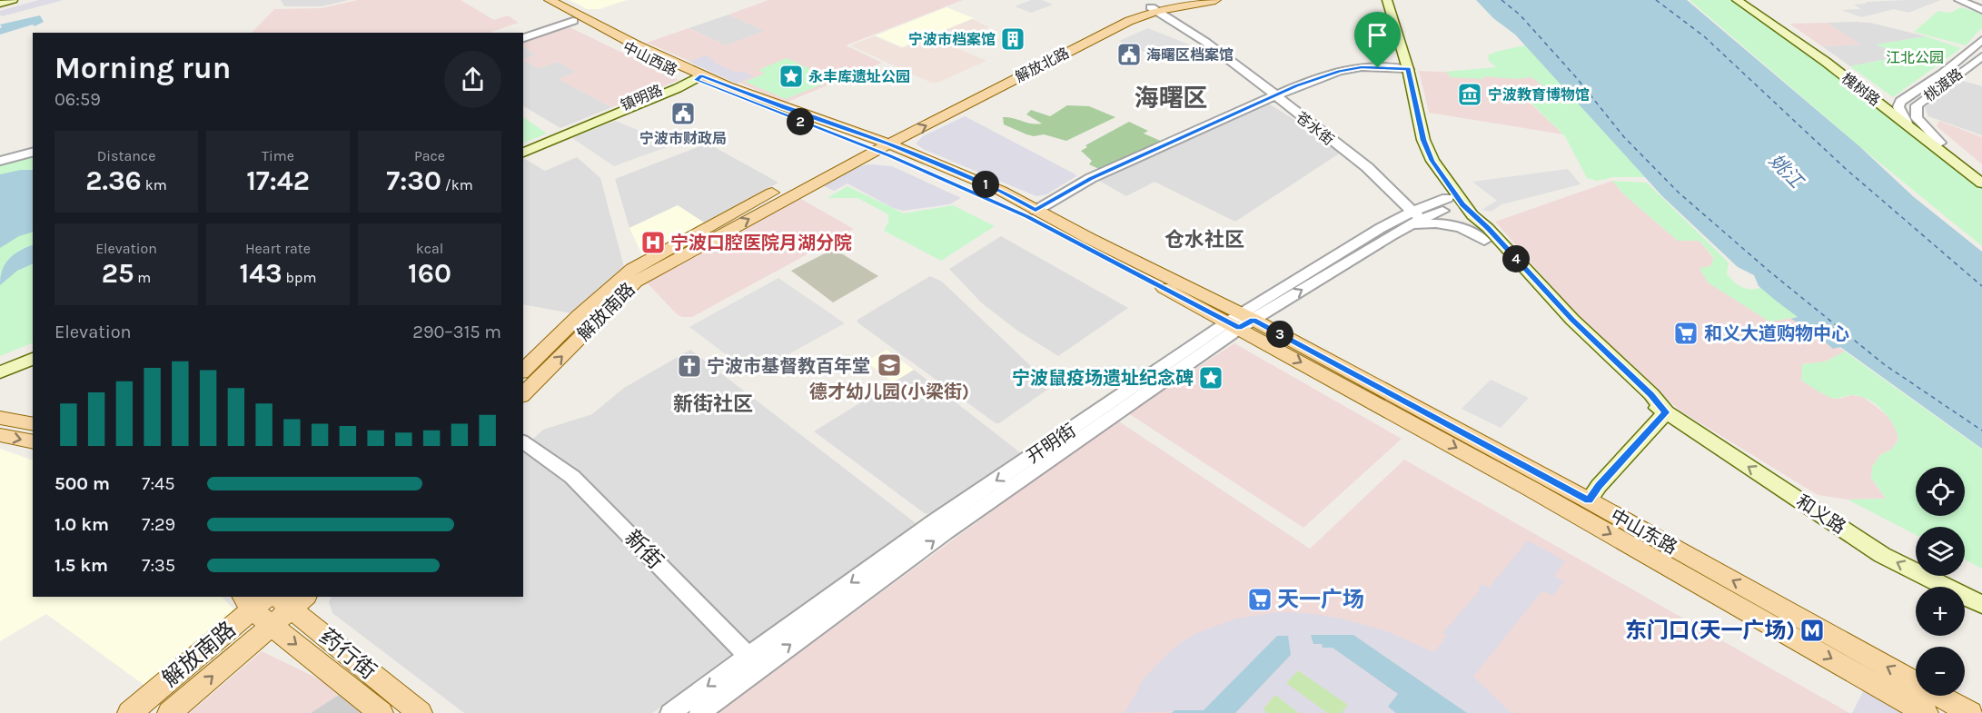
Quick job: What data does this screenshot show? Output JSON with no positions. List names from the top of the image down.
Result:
{
  "streets": {
    "main road": [
      "中山西路",
      "解放北路",
      "槐树路",
      "镇明路",
      "解放南路",
      "和义路",
      "中山东路",
      "药行街"
    ],
    "street": [
      "桃渡路",
      "苍水街",
      "开明街",
      "新街"
    ]
  },
  "crossings": [
    ["中山西路", "解放北路"],
    ["中山西路", "镇明路"],
    ["中山西路", "解放南路"],
    ["中山西路", "中山东路"],
    ["解放北路", "苍水街"],
    ["解放北路", "解放南路"],
    ["解放北路", "中山东路"],
    ["桃渡路", "槐树路"],
    ["苍水街", "开明街"],
    ["解放南路", "中山东路"],
    ["解放南路", "药行街"],
    ["开明街", "和义路"],
    ["开明街", "中山东路"],
    ["开明街", "新街"]
  ],
  "districts": ["海曙区", "仓水社区", "新街社区"],
  "water": ["姚江"],
  "parks": ["江北公园"],
  "places": {
    "building": ["宁波市档案馆"],
    "public building": ["海曙区档案馆", "宁波市财政局"],
    "place": ["永丰库遗址公园", "宁波鼠疫场遗址纪念碑"],
    "museum": ["宁波教育博物馆"],
    "hospital": ["宁波口腔医院月湖分院"],
    "supermarket": ["和义大道购物中心", "天一广场"],
    "school or university": ["德才幼儿园(小梁街)"],
    "church": ["宁波市基督教百年堂"],
    "metro station": ["东门口(天一广场)"]
  },
  "page": {
    "heading": ["Morning run", "06:59"],
    "pins": [
      "2",
      "1",
      "4",
      "3"
    ],
    "stats": [
      ["Distance", "2.36 km"],
      ["Time", "17:42"],
      ["Pace", "7:30 /km"],
      ["Elevation", "25 m"],
      ["Heart rate", "143 bpm"],
      ["kcal", "160"]
    ],
    "chart": ["Elevation", "290–315 m"],
    "list": [
      {
        "name": "500 m",
        "note": "7:45"
      },
      {
        "name": "1.0 km",
        "note": "7:29"
      },
      {
        "name": "1.5 km",
        "note": "7:35"
      }
    ],
    "map_buttons": ["+", "−"]
  }
}
